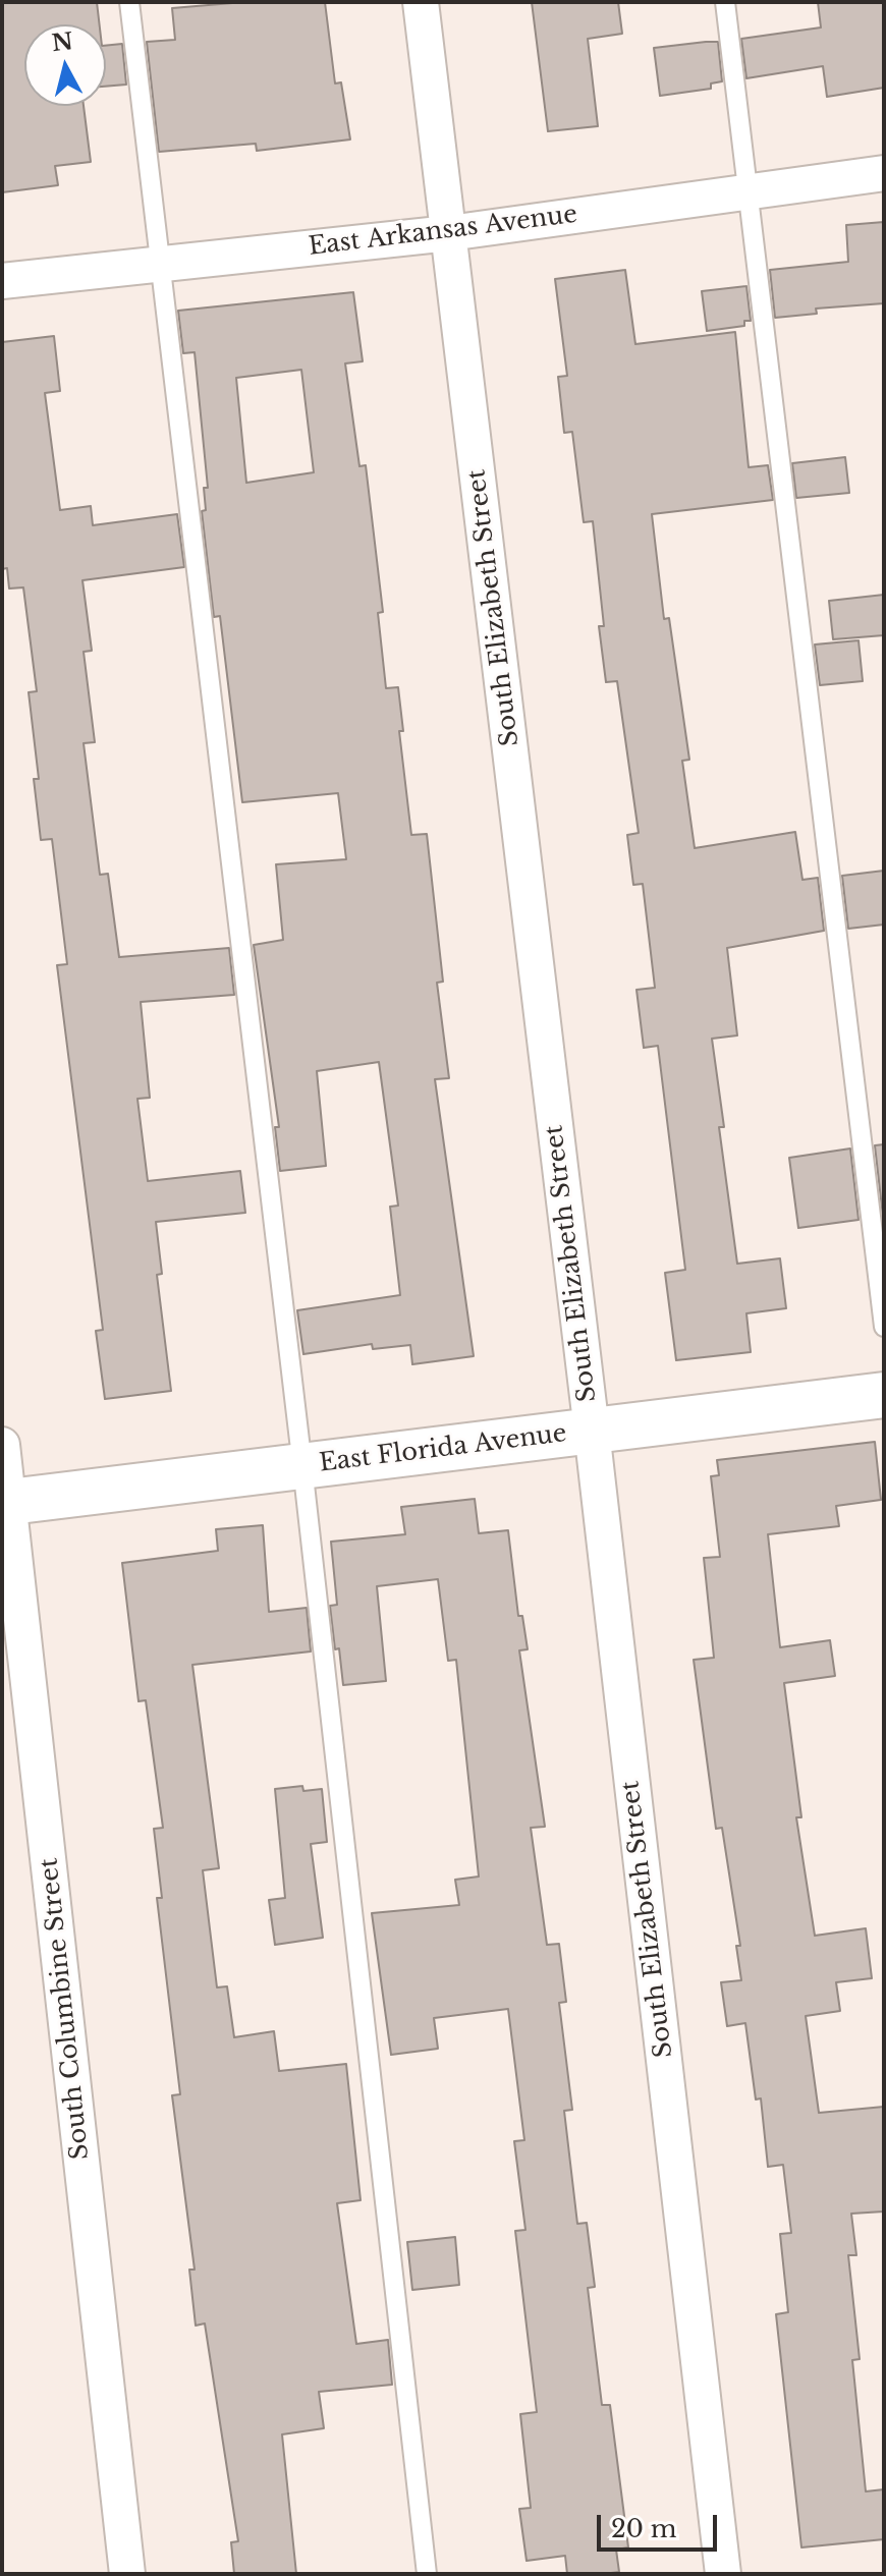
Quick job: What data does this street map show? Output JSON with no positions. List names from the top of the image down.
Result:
{
  "streets": {
    "street": [
      "East Arkansas Avenue",
      "South Elizabeth Street",
      "East Florida Avenue",
      "South Columbine Street"
    ]
  },
  "crossings": [
    ["East Arkansas Avenue", "South Elizabeth Street"],
    ["South Elizabeth Street", "East Florida Avenue"],
    ["East Florida Avenue", "South Columbine Street"]
  ],
  "scale_bar": "20 m",
  "north": "top"
}
